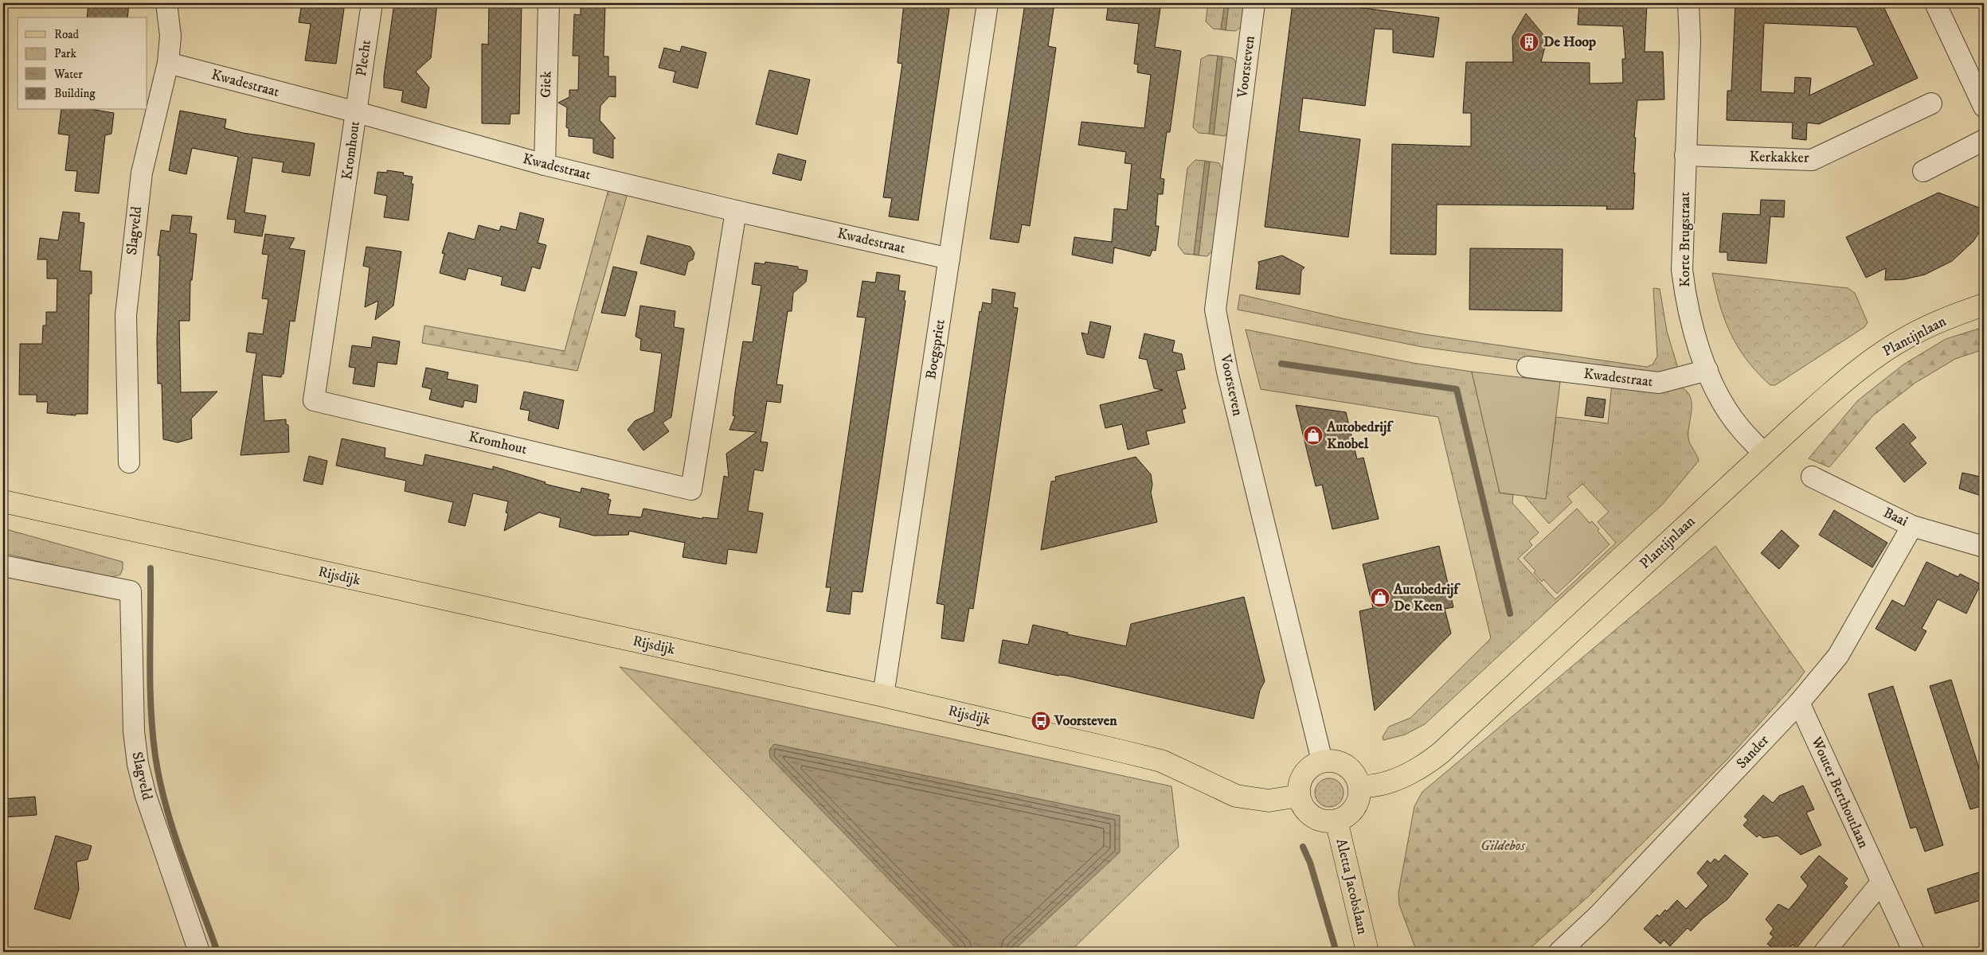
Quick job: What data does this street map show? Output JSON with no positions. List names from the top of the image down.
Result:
{
  "streets": {
    "main road": ["Plantijnlaan", "Rijsdijk", "Aletta Jacobslaan"],
    "street": [
      "Plecht",
      "Voorsteven",
      "Kwadestraat",
      "Giek",
      "Kromhout",
      "Kerkakker",
      "Slagveld",
      "Korte Brugstraat",
      "Boegspriet",
      "Baai",
      "Sander",
      "Wouter Berthoutlaan"
    ]
  },
  "crossings": [
    ["Plecht", "Kwadestraat"],
    ["Plecht", "Kromhout"],
    ["Voorsteven", "Plantijnlaan"],
    ["Voorsteven", "Rijsdijk"],
    ["Voorsteven", "Aletta Jacobslaan"],
    ["Kwadestraat", "Giek"],
    ["Kwadestraat", "Kromhout"],
    ["Kwadestraat", "Slagveld"],
    ["Kwadestraat", "Korte Brugstraat"],
    ["Kwadestraat", "Boegspriet"],
    ["Kerkakker", "Korte Brugstraat"],
    ["Korte Brugstraat", "Plantijnlaan"],
    ["Plantijnlaan", "Rijsdijk"],
    ["Plantijnlaan", "Aletta Jacobslaan"],
    ["Boegspriet", "Rijsdijk"],
    ["Baai", "Sander"],
    ["Rijsdijk", "Aletta Jacobslaan"],
    ["Sander", "Wouter Berthoutlaan"]
  ],
  "parks": ["Gildebos"],
  "places": {
    "building": ["De Hoop"],
    "shop": ["Autobedrijf Knobel", "Autobedrijf De Keen"],
    "bus stop": ["Voorsteven"]
  },
  "legend": [
    "Road",
    "Park",
    "Water",
    "Building"
  ]
}
